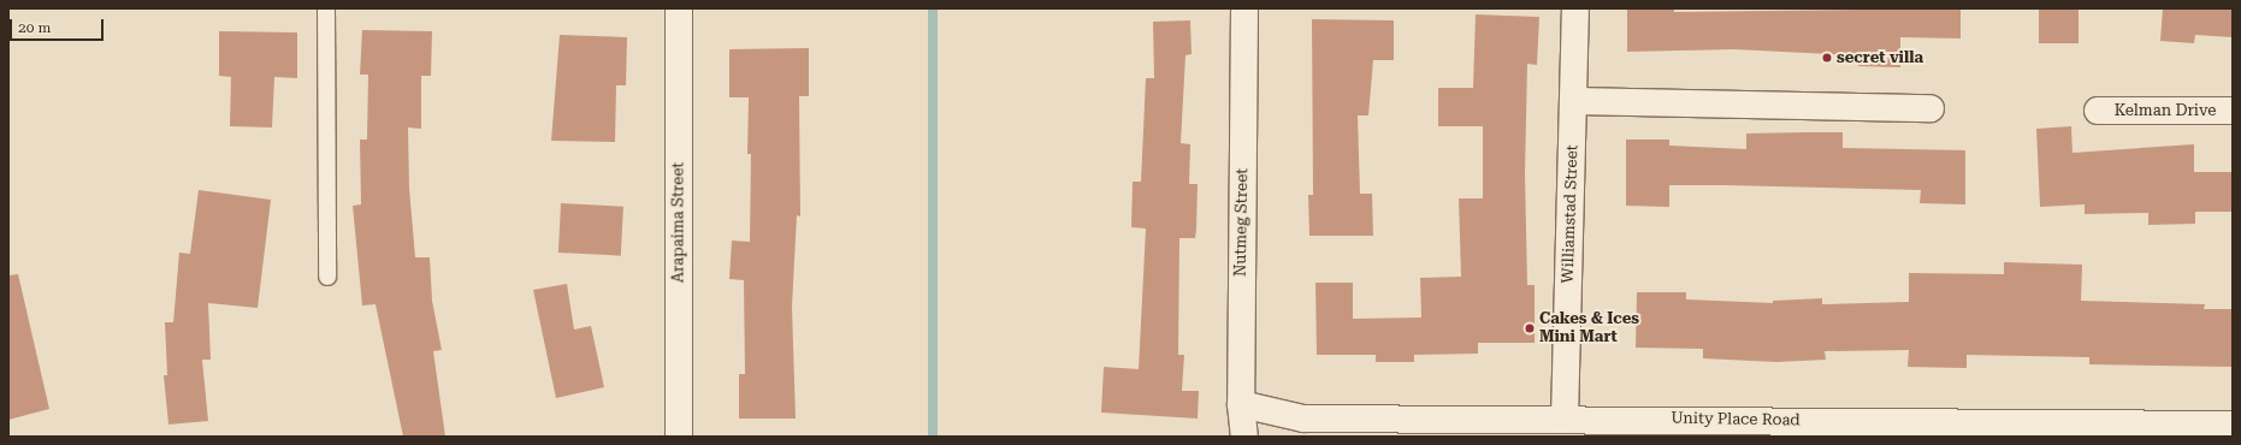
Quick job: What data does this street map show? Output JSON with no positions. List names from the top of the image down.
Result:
{
  "streets": {
    "street": [
      "Kelman Drive",
      "Williamstad Street",
      "Arapaima Street",
      "Nutmeg Street",
      "Unity Place Road"
    ]
  },
  "crossings": [
    ["Williamstad Street", "Unity Place Road"],
    ["Nutmeg Street", "Unity Place Road"]
  ],
  "places": ["secret villa", "Cakes & Ices Mini Mart"],
  "scale_bar": "20 m"
}
